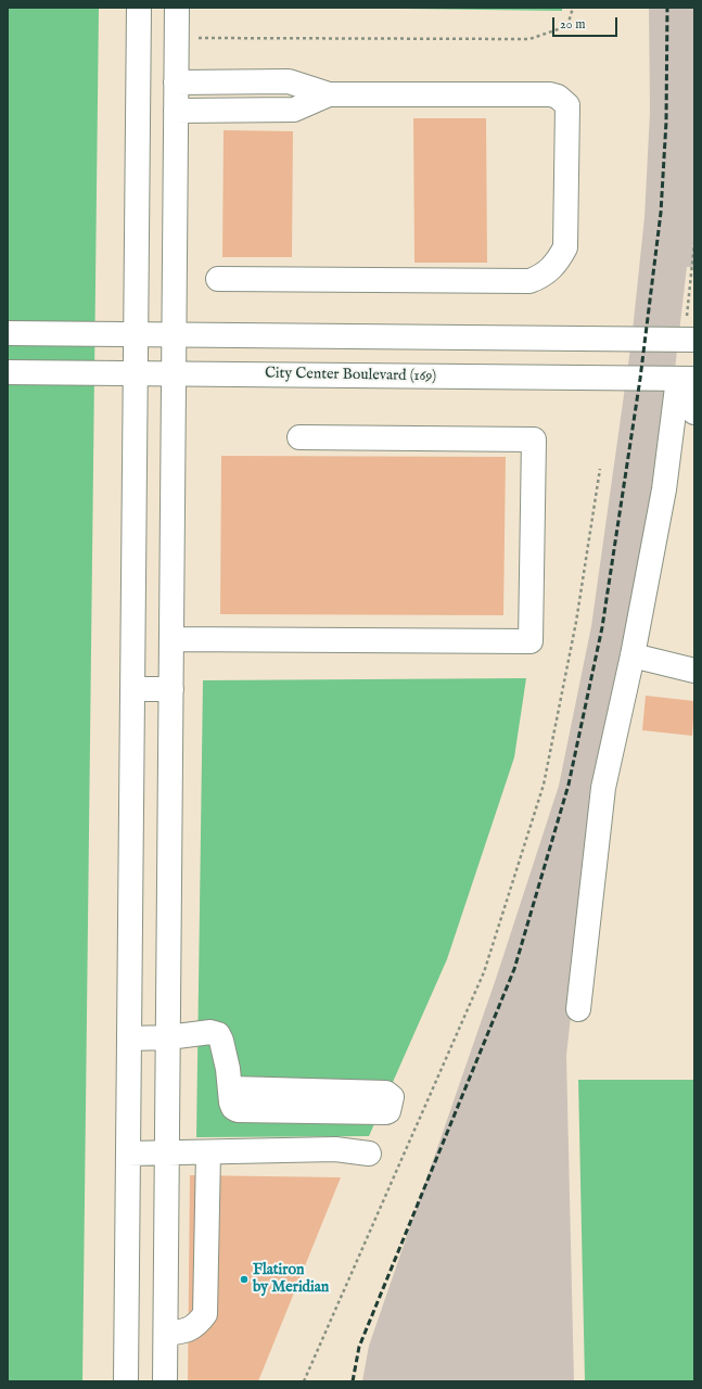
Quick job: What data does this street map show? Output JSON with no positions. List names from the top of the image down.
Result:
{
  "streets": {
    "street": ["City Center Boulevard (169)"]
  },
  "places": ["Flatiron by Meridian"],
  "scale_bar": "20 m"
}
